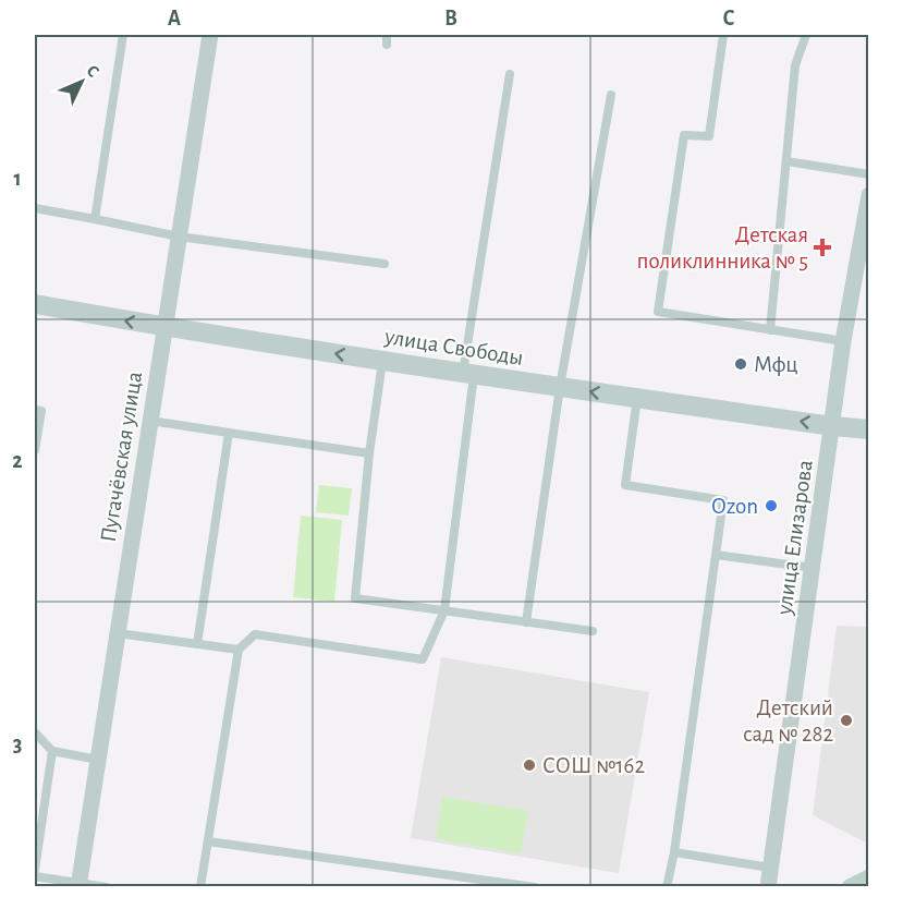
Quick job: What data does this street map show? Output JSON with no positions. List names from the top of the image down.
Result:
{
  "streets": {
    "street": ["улица Свободы", "Пугачёвская улица", "улица Елизарова"]
  },
  "crossings": [
    ["улица Свободы", "Пугачёвская улица"],
    ["улица Свободы", "улица Елизарова"]
  ],
  "one_way": ["улица Свободы"],
  "places": {
    "health": ["Детская поликлинника № 5"],
    "other": [
      "Мфц",
      "Ozon",
      "Детский сад № 282",
      "СОШ №162"
    ]
  },
  "north": "top right",
  "grid": {
    "columns": ["A", "B", "C"],
    "rows": ["1", "2", "3"]
  }
}
